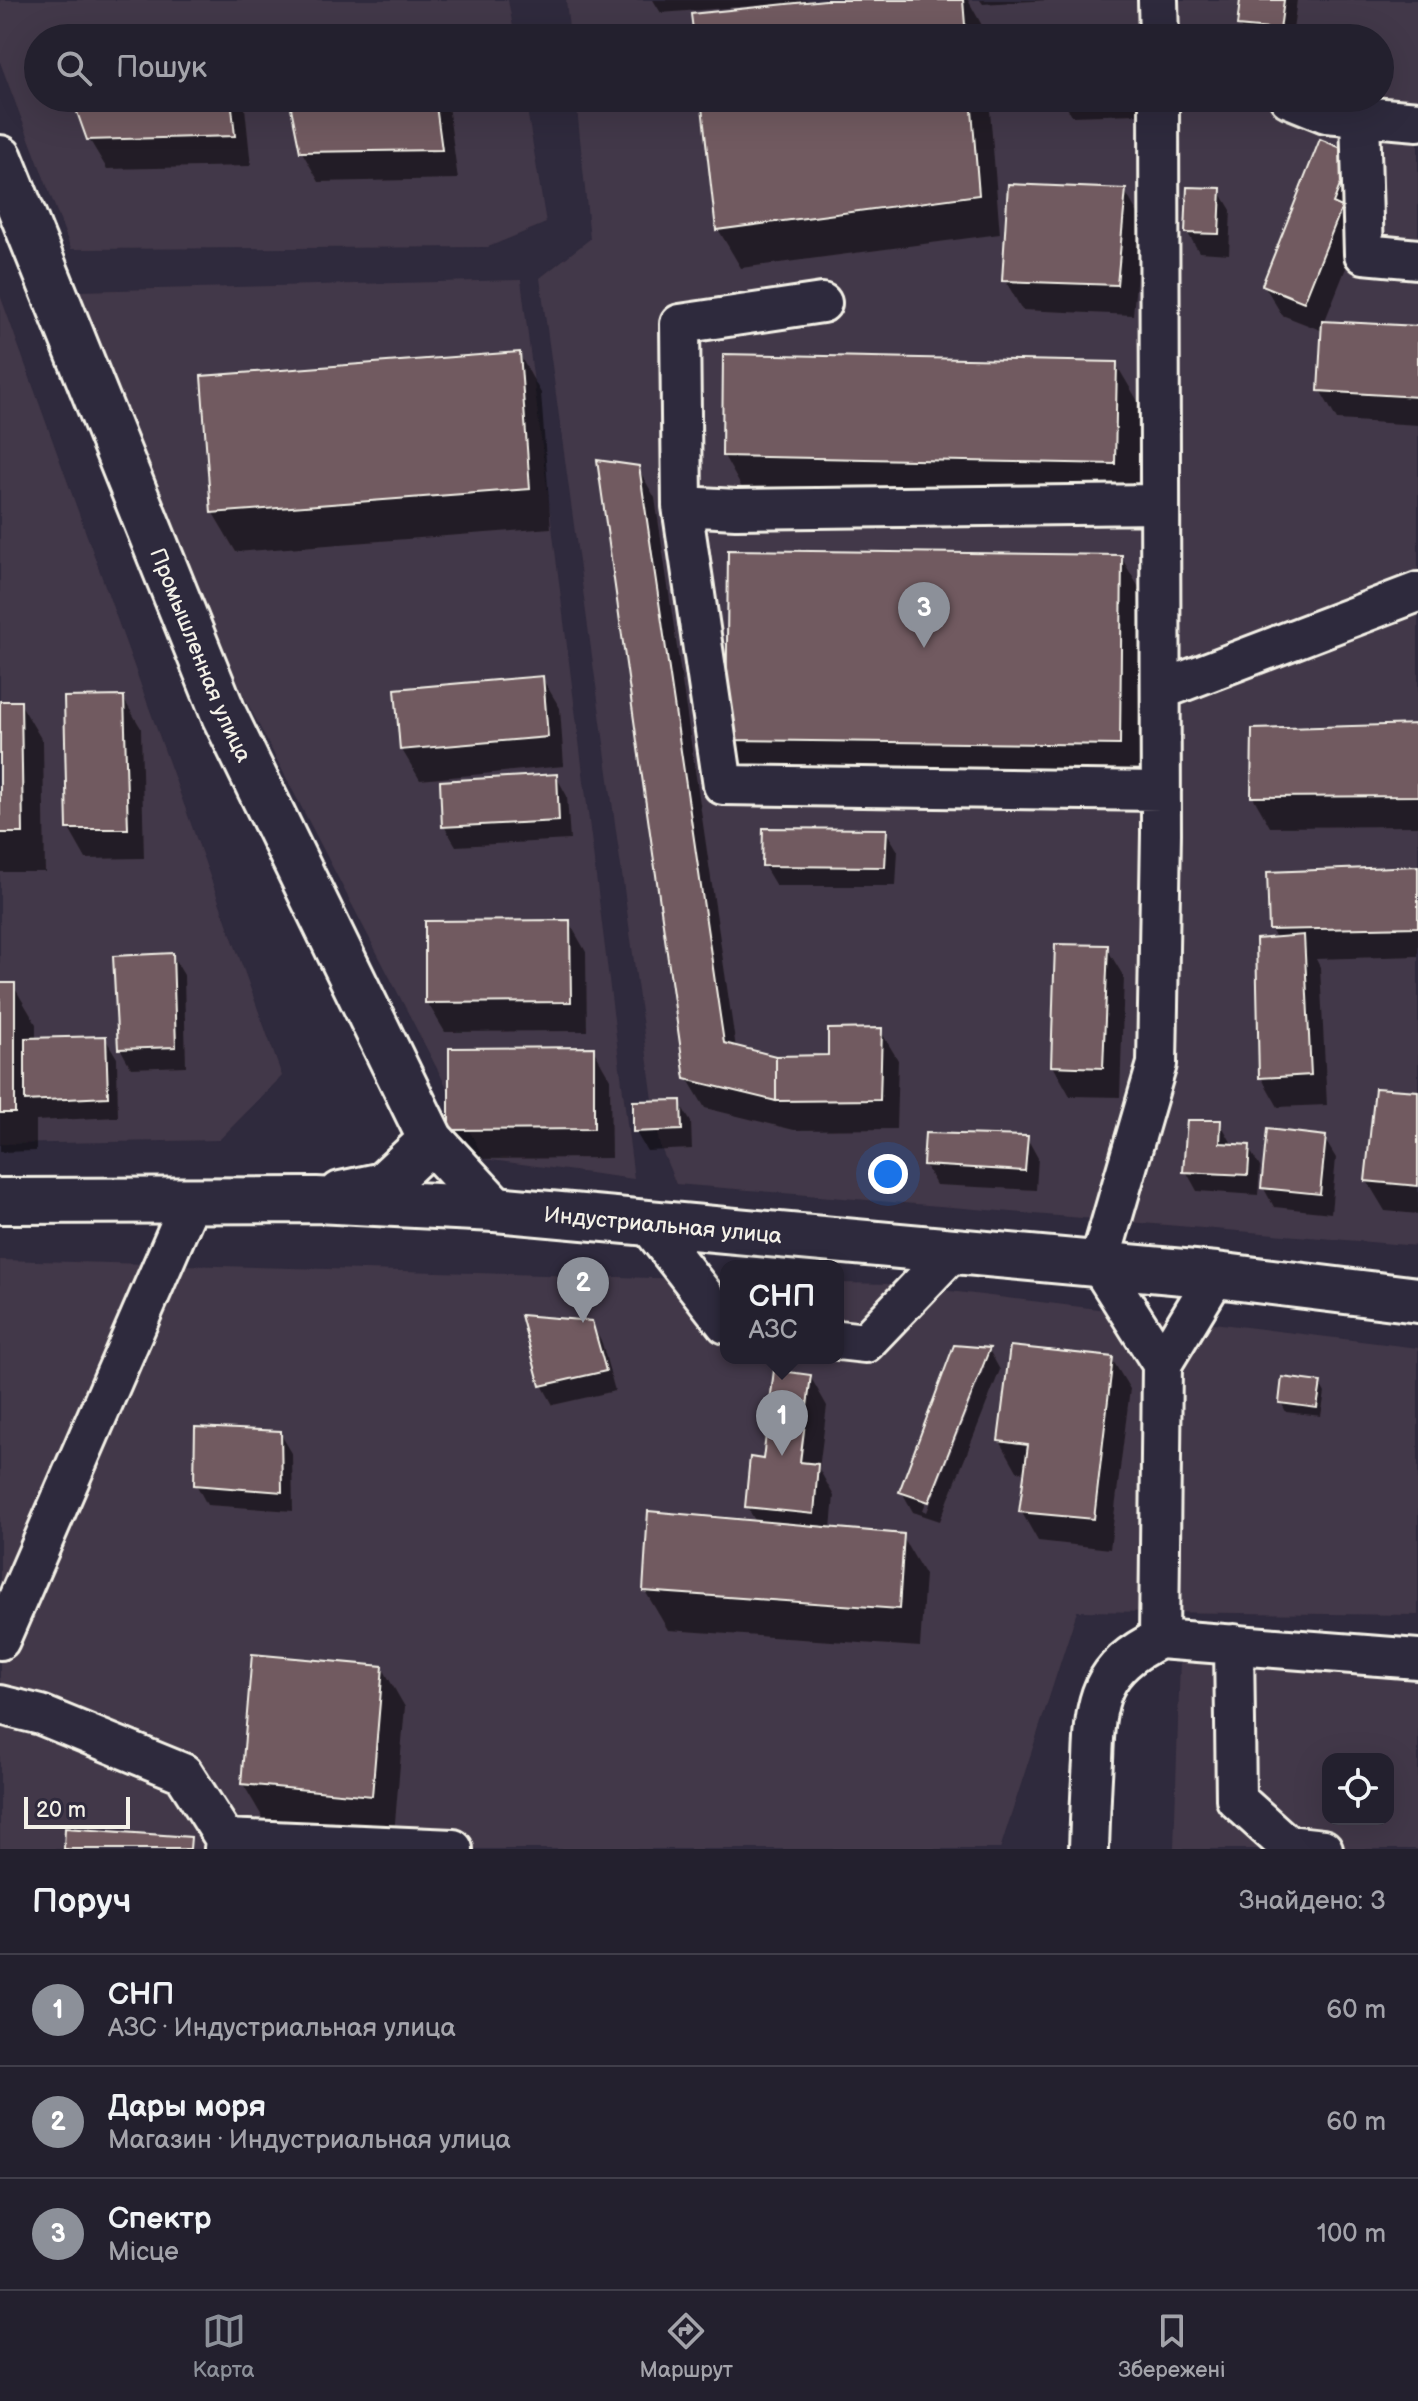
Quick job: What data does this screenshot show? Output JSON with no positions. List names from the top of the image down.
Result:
{
  "streets": {
    "main road": ["Промышленная улица", "Индустриальная улица"]
  },
  "crossings": [
    ["Промышленная улица", "Индустриальная улица"]
  ],
  "scale_bar": "20 m",
  "page": {
    "search": "Пошук",
    "pins": ["3", "2", "1"],
    "popup": ["СНП", "АЗС"],
    "scale": "20 m",
    "heading": ["Поруч", "Знайдено: 3"],
    "list": [
      {
        "mark": "1",
        "name": "СНП",
        "note": "АЗС · Индустриальная улица",
        "value": "60 m"
      },
      {
        "mark": "2",
        "name": "Дары моря",
        "note": "Магазин · Индустриальная улица",
        "value": "60 m"
      },
      {
        "mark": "3",
        "name": "Спектр",
        "note": "Місце",
        "value": "100 m"
      }
    ],
    "nav": ["Карта", "Маршрут", "Збережені"]
  }
}
